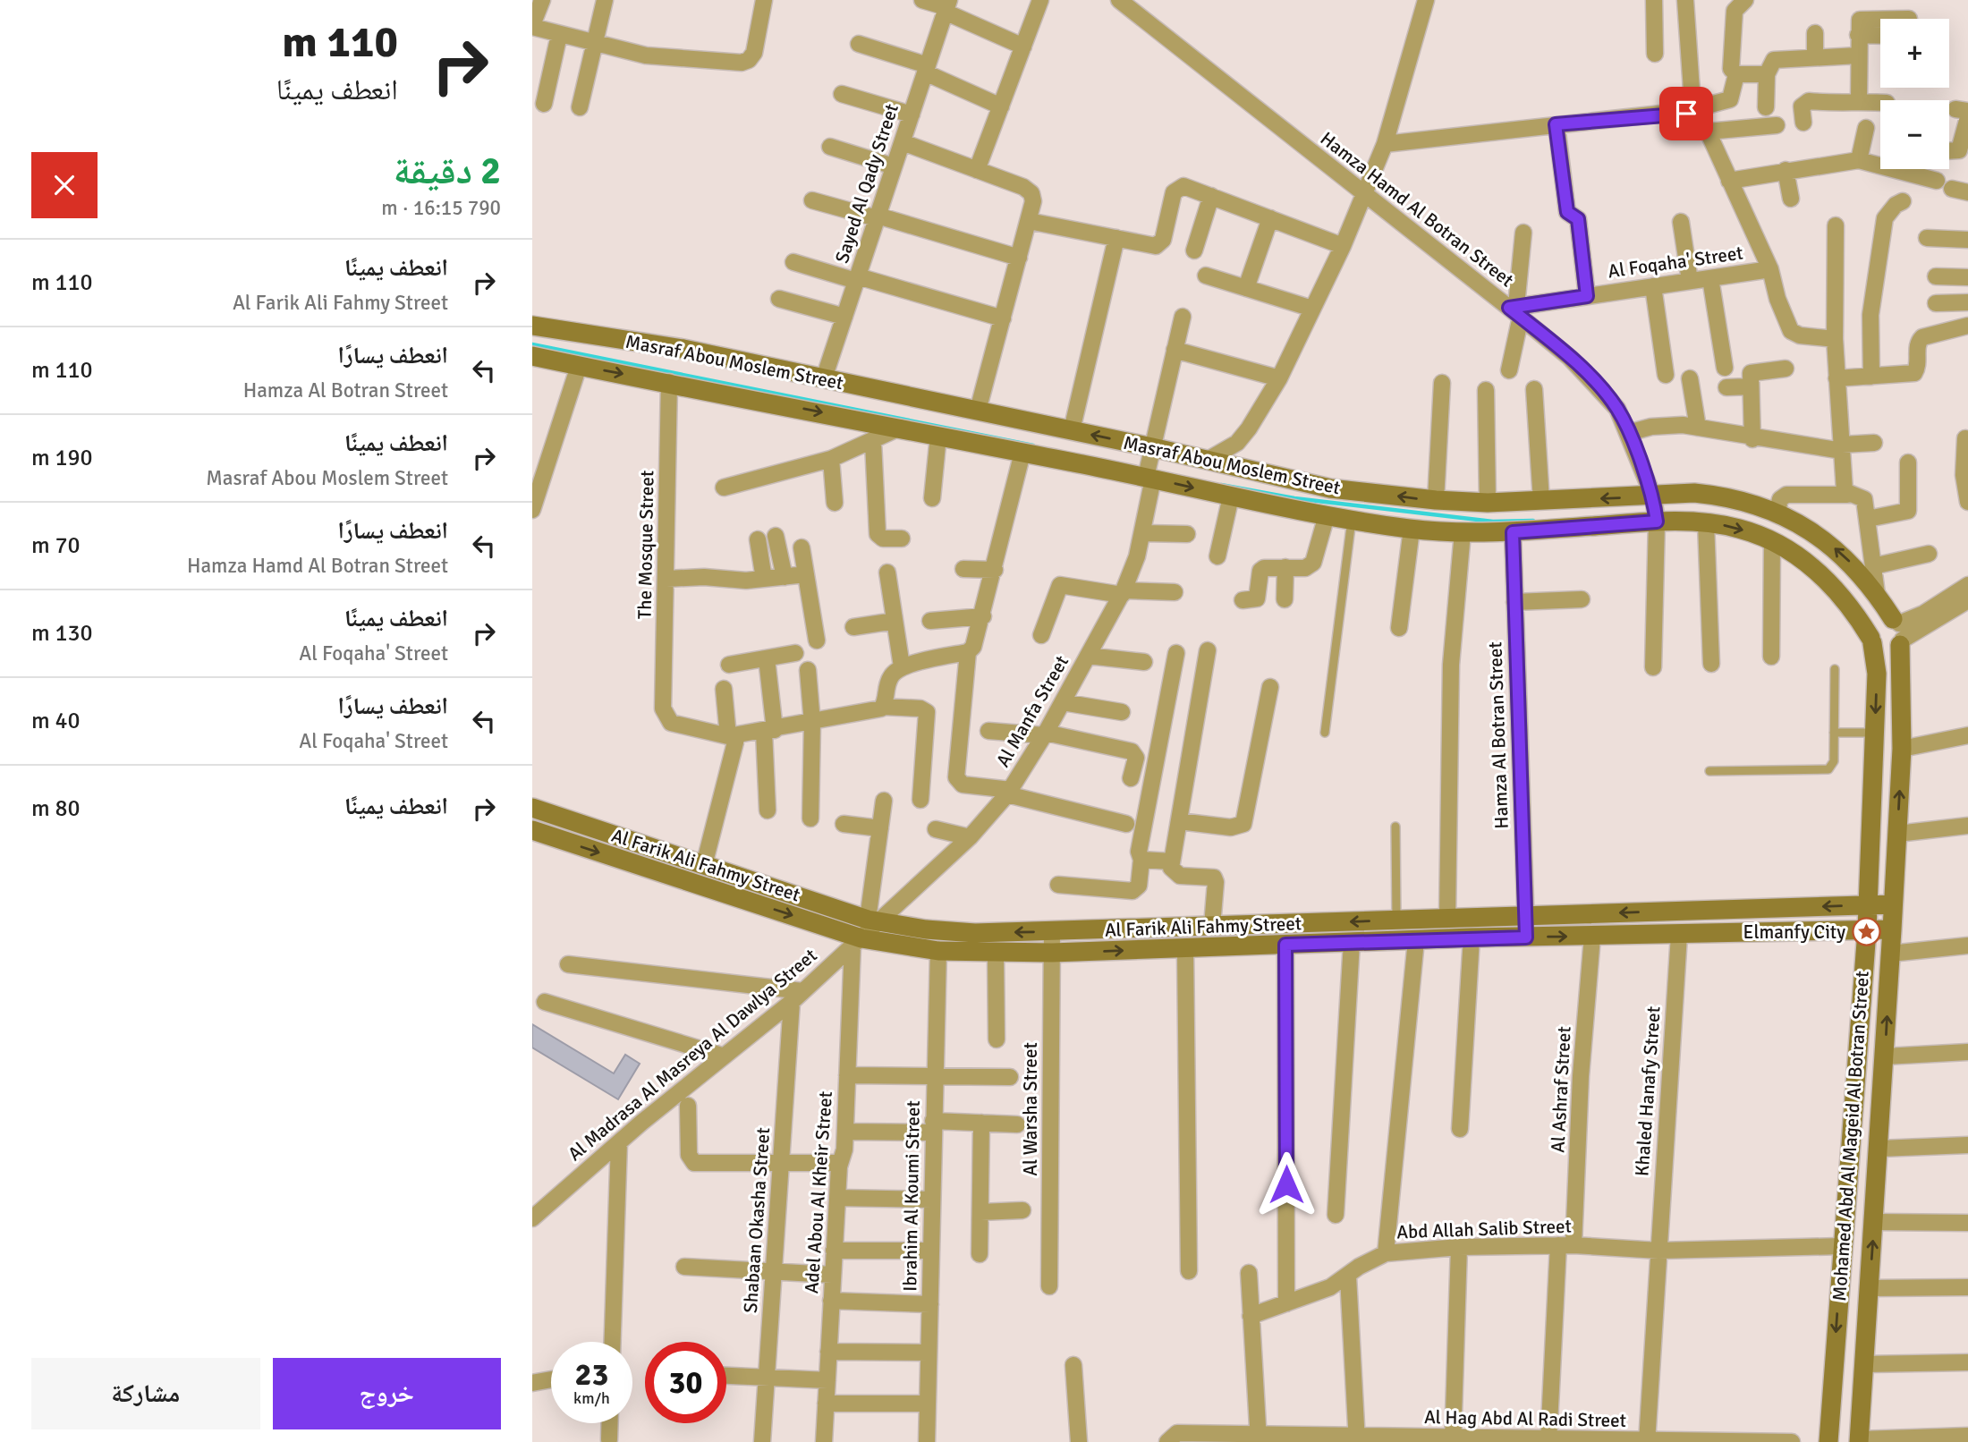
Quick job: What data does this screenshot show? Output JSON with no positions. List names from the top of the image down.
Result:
{
  "streets": {
    "street": [
      "Sayed Al Qady Street",
      "Hamza Hamd Al Botran Street",
      "Al Foqaha' Street",
      "Masraf Abou Moslem Street",
      "The Mosque Street",
      "Al Manfa Street",
      "Hamza Al Botran Street",
      "Al Farik Ali Fahmy Street",
      "Al Madrasa Al Masreya Al Dawlya Street",
      "Al Ashraf Street",
      "Khaled Hanafy Street",
      "Al Warsha Street",
      "Mohamed Abd Al Mageid Al Botran Street",
      "Adel Abou Al Kheir Street",
      "Ibrahim Al Koumi Street",
      "Shabaan Okasha Street",
      "Abd Allah Salib Street",
      "Al Hag Abd Al Radi Street"
    ]
  },
  "crossings": [
    ["Sayed Al Qady Street", "Masraf Abou Moslem Street"],
    ["Hamza Hamd Al Botran Street", "Al Foqaha' Street"],
    ["Hamza Hamd Al Botran Street", "Masraf Abou Moslem Street"],
    ["Masraf Abou Moslem Street", "The Mosque Street"],
    ["Masraf Abou Moslem Street", "Al Manfa Street"],
    ["Masraf Abou Moslem Street", "Hamza Al Botran Street"],
    ["Masraf Abou Moslem Street", "Mohamed Abd Al Mageid Al Botran Street"],
    ["Al Manfa Street", "Al Farik Ali Fahmy Street"],
    ["Al Manfa Street", "Al Madrasa Al Masreya Al Dawlya Street"],
    ["Hamza Al Botran Street", "Al Farik Ali Fahmy Street"],
    ["Al Farik Ali Fahmy Street", "Al Madrasa Al Masreya Al Dawlya Street"],
    ["Al Farik Ali Fahmy Street", "Al Ashraf Street"],
    ["Al Farik Ali Fahmy Street", "Khaled Hanafy Street"],
    ["Al Farik Ali Fahmy Street", "Al Warsha Street"],
    ["Al Farik Ali Fahmy Street", "Mohamed Abd Al Mageid Al Botran Street"],
    ["Al Farik Ali Fahmy Street", "Adel Abou Al Kheir Street"],
    ["Al Farik Ali Fahmy Street", "Ibrahim Al Koumi Street"],
    ["Al Madrasa Al Masreya Al Dawlya Street", "Adel Abou Al Kheir Street"],
    ["Al Madrasa Al Masreya Al Dawlya Street", "Shabaan Okasha Street"],
    ["Al Ashraf Street", "Abd Allah Salib Street"],
    ["Al Ashraf Street", "Al Hag Abd Al Radi Street"],
    ["Khaled Hanafy Street", "Abd Allah Salib Street"],
    ["Khaled Hanafy Street", "Al Hag Abd Al Radi Street"],
    ["Mohamed Abd Al Mageid Al Botran Street", "Abd Allah Salib Street"]
  ],
  "places": {
    "place": ["Elmanfy City"]
  },
  "page": {
    "turn": ["110 m", "انعطف يمينًا"],
    "map_buttons": ["+", "−"],
    "heading": ["2 دقيقة", "790 m · 16:15"],
    "list": [
      {
        "name": "انعطف يمينًا",
        "note": "Al Farik Ali Fahmy Street",
        "value": "110 m"
      },
      {
        "name": "انعطف يسارًا",
        "note": "Hamza Al Botran Street",
        "value": "110 m"
      },
      {
        "name": "انعطف يمينًا",
        "note": "Masraf Abou Moslem Street",
        "value": "190 m"
      },
      {
        "name": "انعطف يسارًا",
        "note": "Hamza Hamd Al Botran Street",
        "value": "70 m"
      },
      {
        "name": "انعطف يمينًا",
        "note": "Al Foqaha' Street",
        "value": "130 m"
      },
      {
        "name": "انعطف يسارًا",
        "note": "Al Foqaha' Street",
        "value": "40 m"
      },
      {
        "name": "انعطف يمينًا",
        "value": "80 m"
      }
    ],
    "speed": "23 km/h",
    "limit": "30",
    "buttons": ["خروج", "مشاركة"]
  }
}
